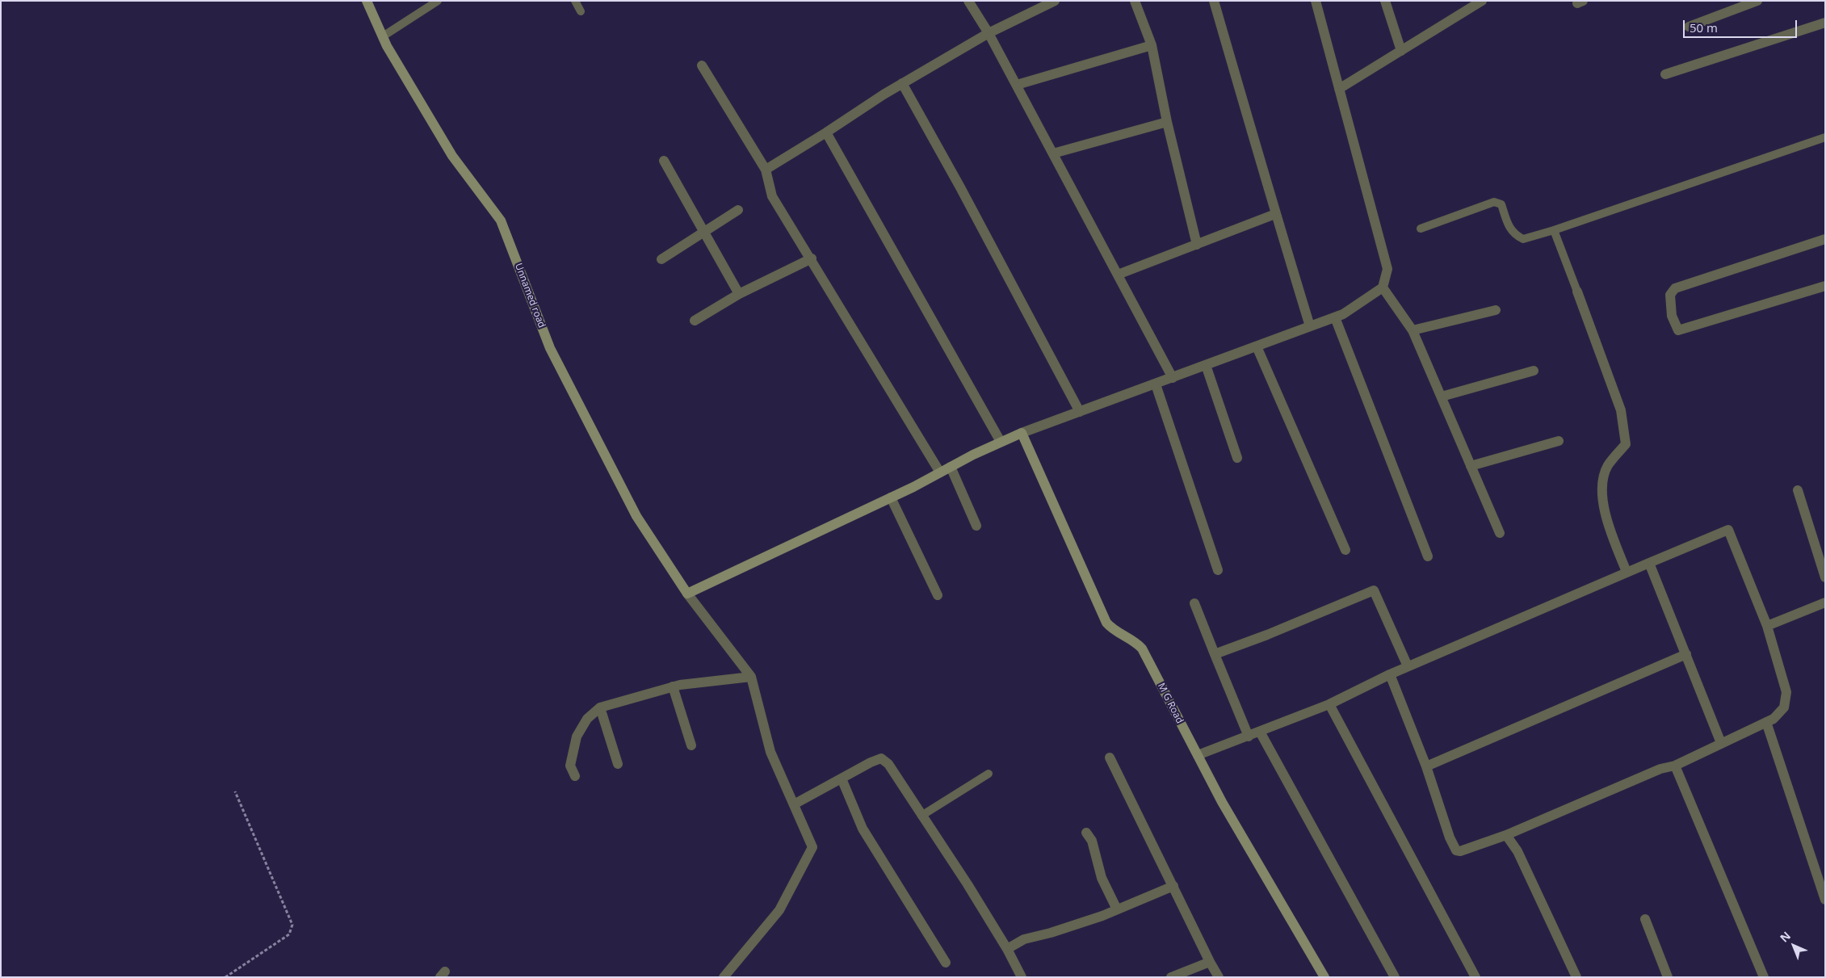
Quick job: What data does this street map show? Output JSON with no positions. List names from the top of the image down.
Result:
{
  "streets": {
    "street": ["Unnamed road", "M G Road"]
  },
  "scale_bar": "50 m",
  "north": "top left"
}
